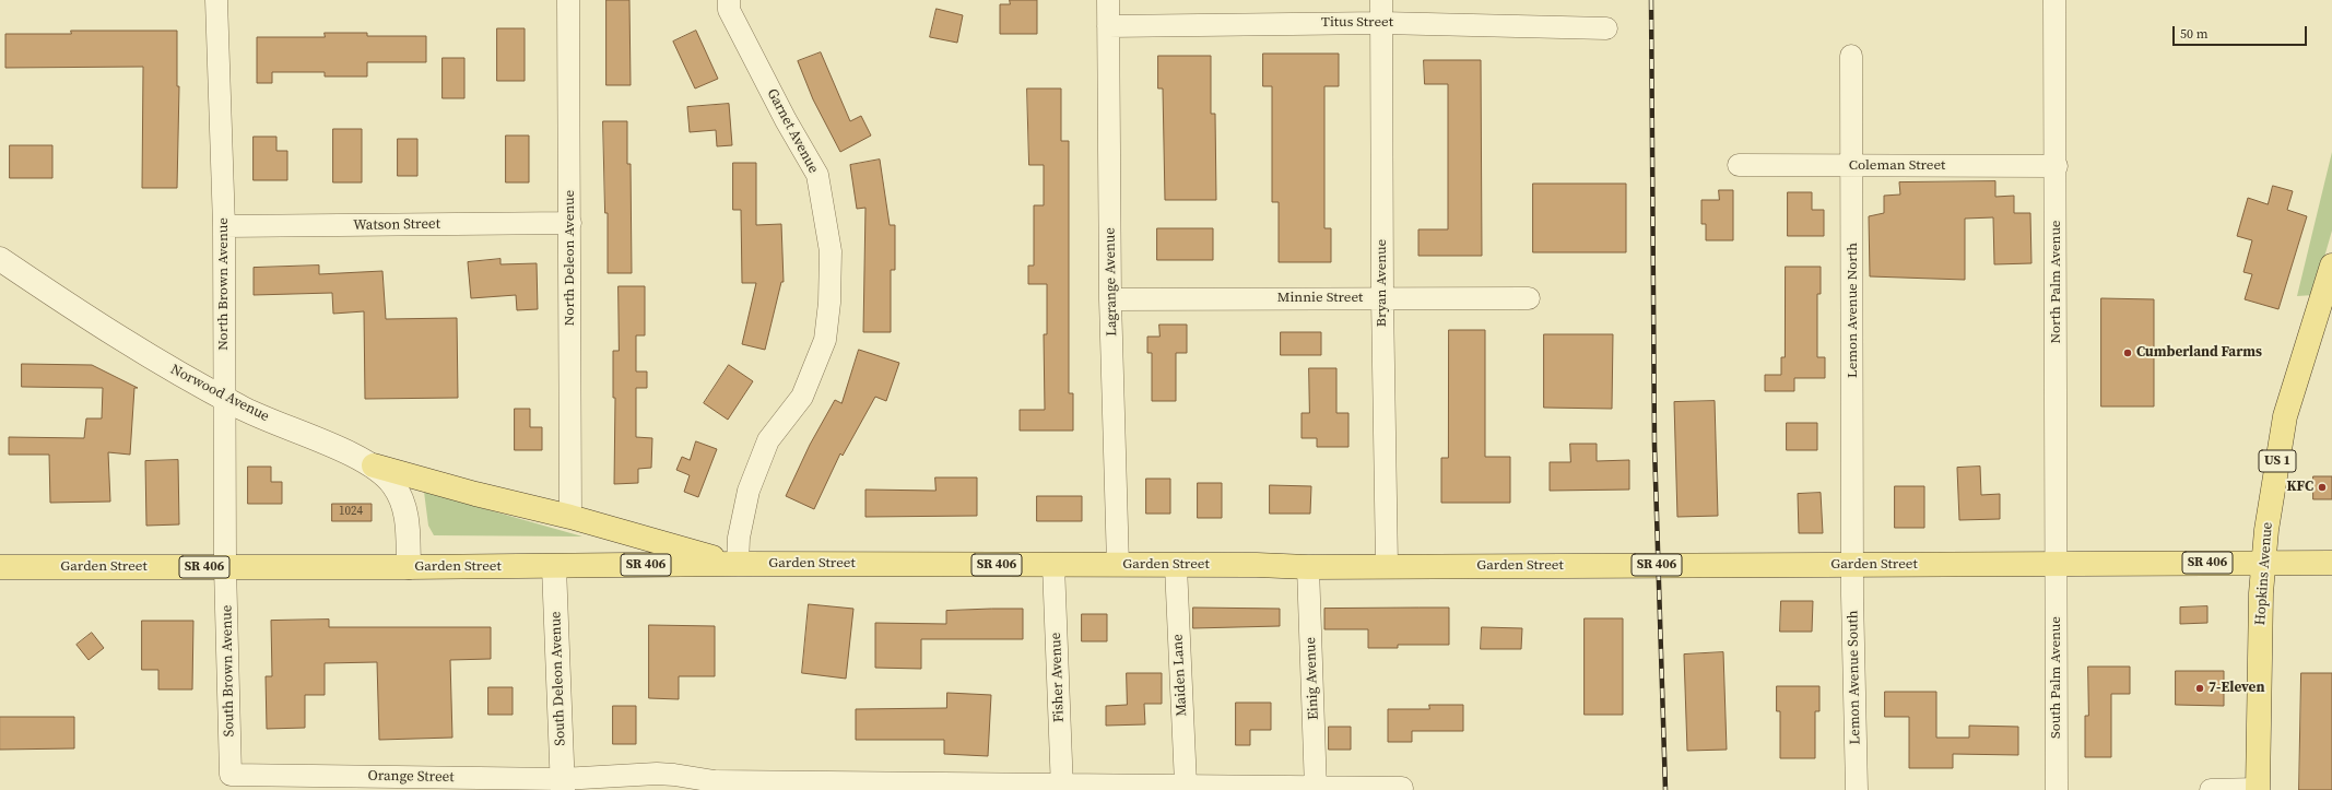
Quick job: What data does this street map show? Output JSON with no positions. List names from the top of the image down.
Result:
{
  "streets": {
    "main road": [
      "US 1",
      "SR 406",
      "Garden Street",
      "Hopkins Avenue"
    ],
    "street": [
      "Titus Street",
      "Garnet Avenue",
      "Coleman Street",
      "Watson Street",
      "North Deleon Avenue",
      "Lagrange Avenue",
      "North Palm Avenue",
      "Bryan Avenue",
      "North Brown Avenue",
      "Minnie Street",
      "Lemon Avenue North",
      "Norwood Avenue",
      "South Brown Avenue",
      "Maiden Lane",
      "Fisher Avenue",
      "Lemon Avenue South",
      "South Palm Avenue",
      "South Deleon Avenue",
      "Einig Avenue",
      "Orange Street"
    ]
  },
  "crossings": [
    ["Titus Street", "Lagrange Avenue"],
    ["Titus Street", "Bryan Avenue"],
    ["Garnet Avenue", "Garden Street"],
    ["Coleman Street", "North Palm Avenue"],
    ["Coleman Street", "Lemon Avenue North"],
    ["Watson Street", "North Deleon Avenue"],
    ["Watson Street", "North Brown Avenue"],
    ["Lagrange Avenue", "Minnie Street"],
    ["Lagrange Avenue", "Garden Street"],
    ["North Palm Avenue", "Garden Street"],
    ["North Palm Avenue", "South Palm Avenue"],
    ["Bryan Avenue", "Minnie Street"],
    ["Bryan Avenue", "Garden Street"],
    ["North Brown Avenue", "Norwood Avenue"],
    ["North Brown Avenue", "Garden Street"],
    ["North Brown Avenue", "South Brown Avenue"],
    ["Lemon Avenue North", "Garden Street"],
    ["Lemon Avenue North", "Lemon Avenue South"],
    ["Norwood Avenue", "Garden Street"],
    ["Garden Street", "Hopkins Avenue"],
    ["Garden Street", "South Brown Avenue"],
    ["Garden Street", "Maiden Lane"],
    ["Garden Street", "Fisher Avenue"],
    ["Garden Street", "Lemon Avenue South"],
    ["Garden Street", "South Palm Avenue"],
    ["Garden Street", "South Deleon Avenue"],
    ["Garden Street", "Einig Avenue"],
    ["South Brown Avenue", "Orange Street"],
    ["Maiden Lane", "Orange Street"],
    ["Fisher Avenue", "Orange Street"],
    ["South Deleon Avenue", "Orange Street"],
    ["Einig Avenue", "Orange Street"]
  ],
  "places": ["Cumberland Farms", "KFC", "7-Eleven"],
  "house_numbers": ["1024"],
  "scale_bar": "50 m"
}
